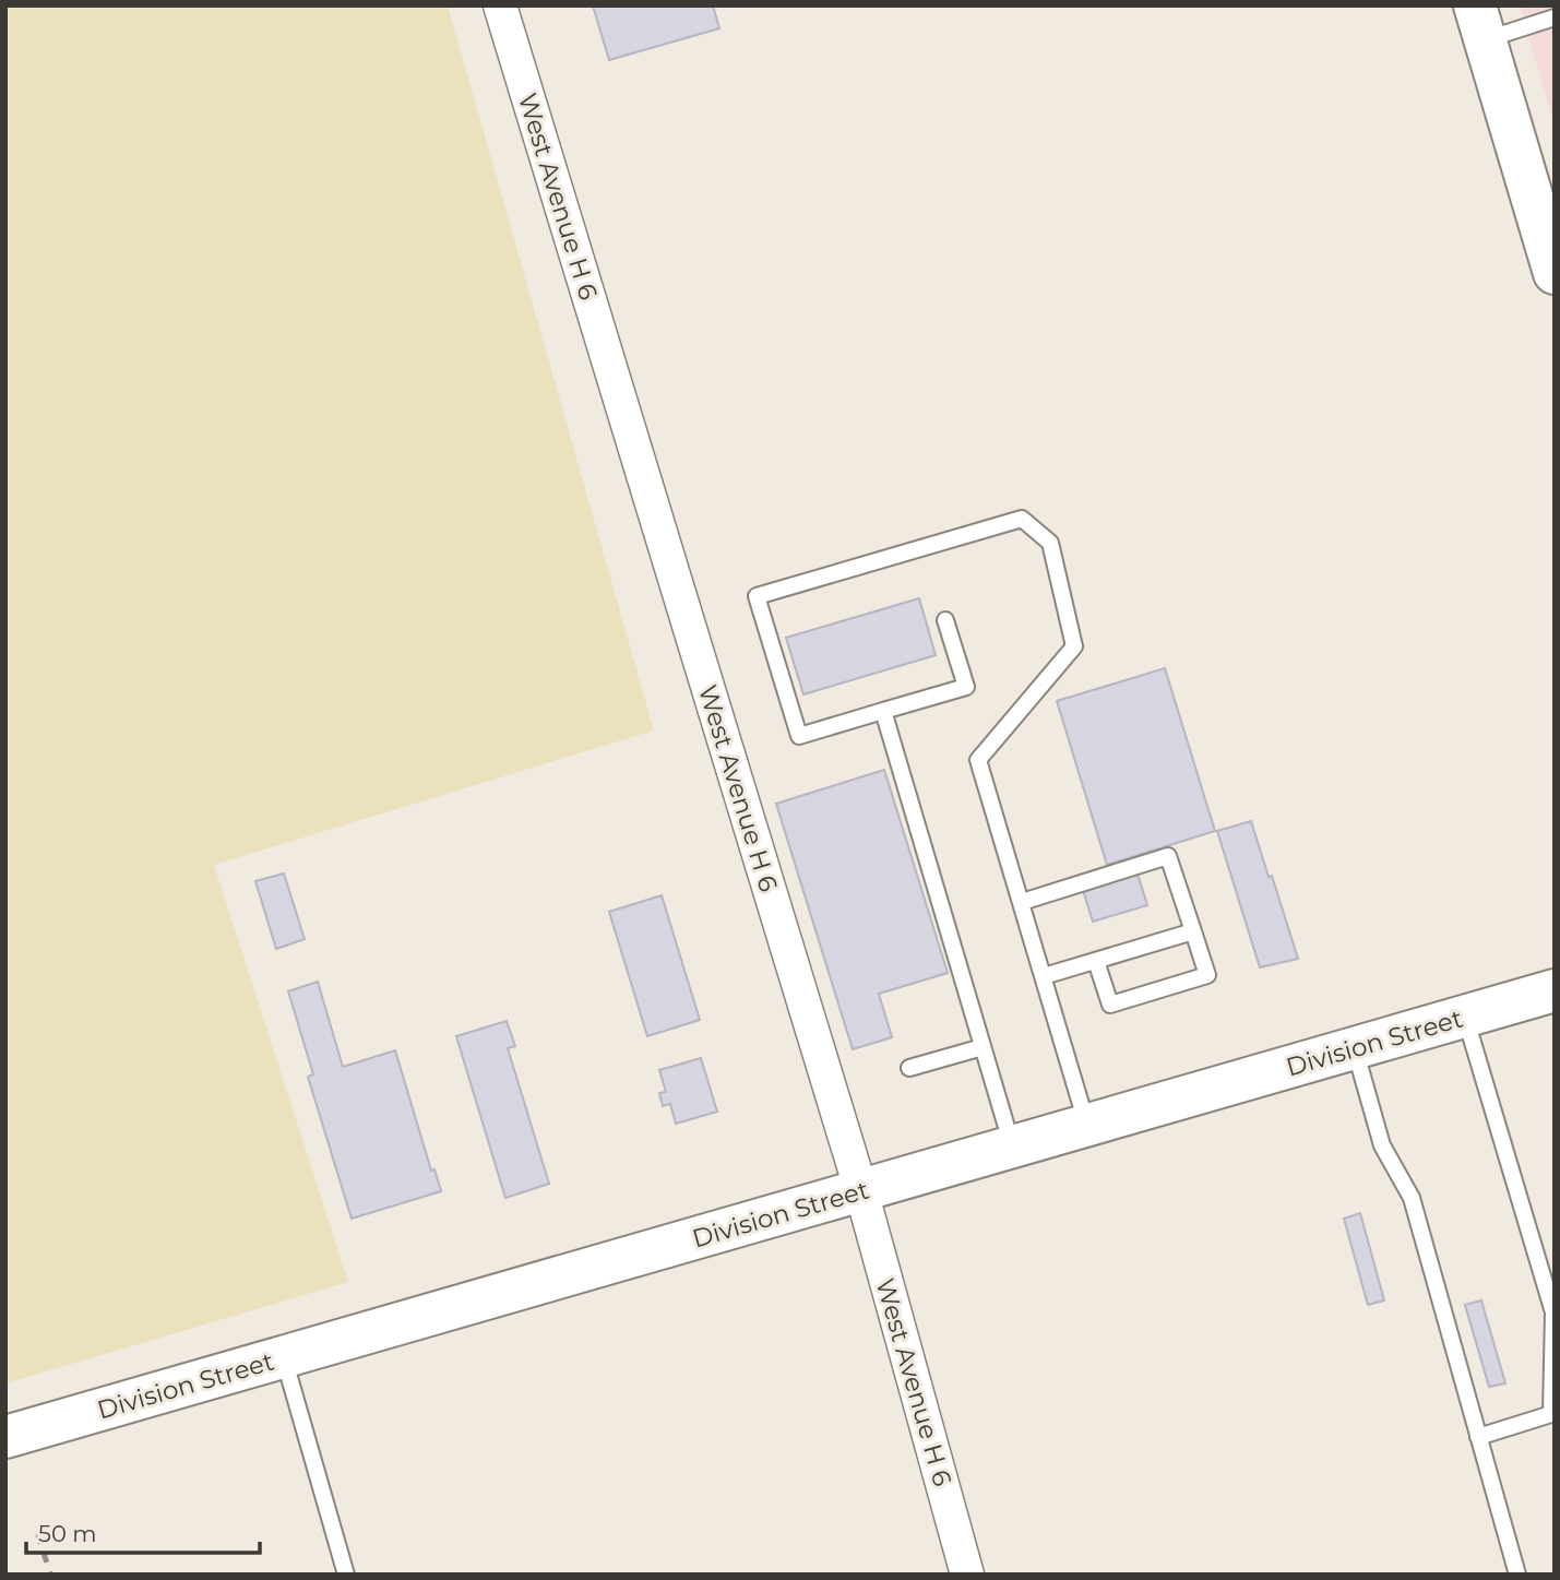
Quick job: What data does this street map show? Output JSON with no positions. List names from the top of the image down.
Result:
{
  "streets": {
    "street": ["West Avenue H 6", "Division Street"]
  },
  "crossings": [
    ["West Avenue H 6", "Division Street"]
  ],
  "scale_bar": "50 m"
}
